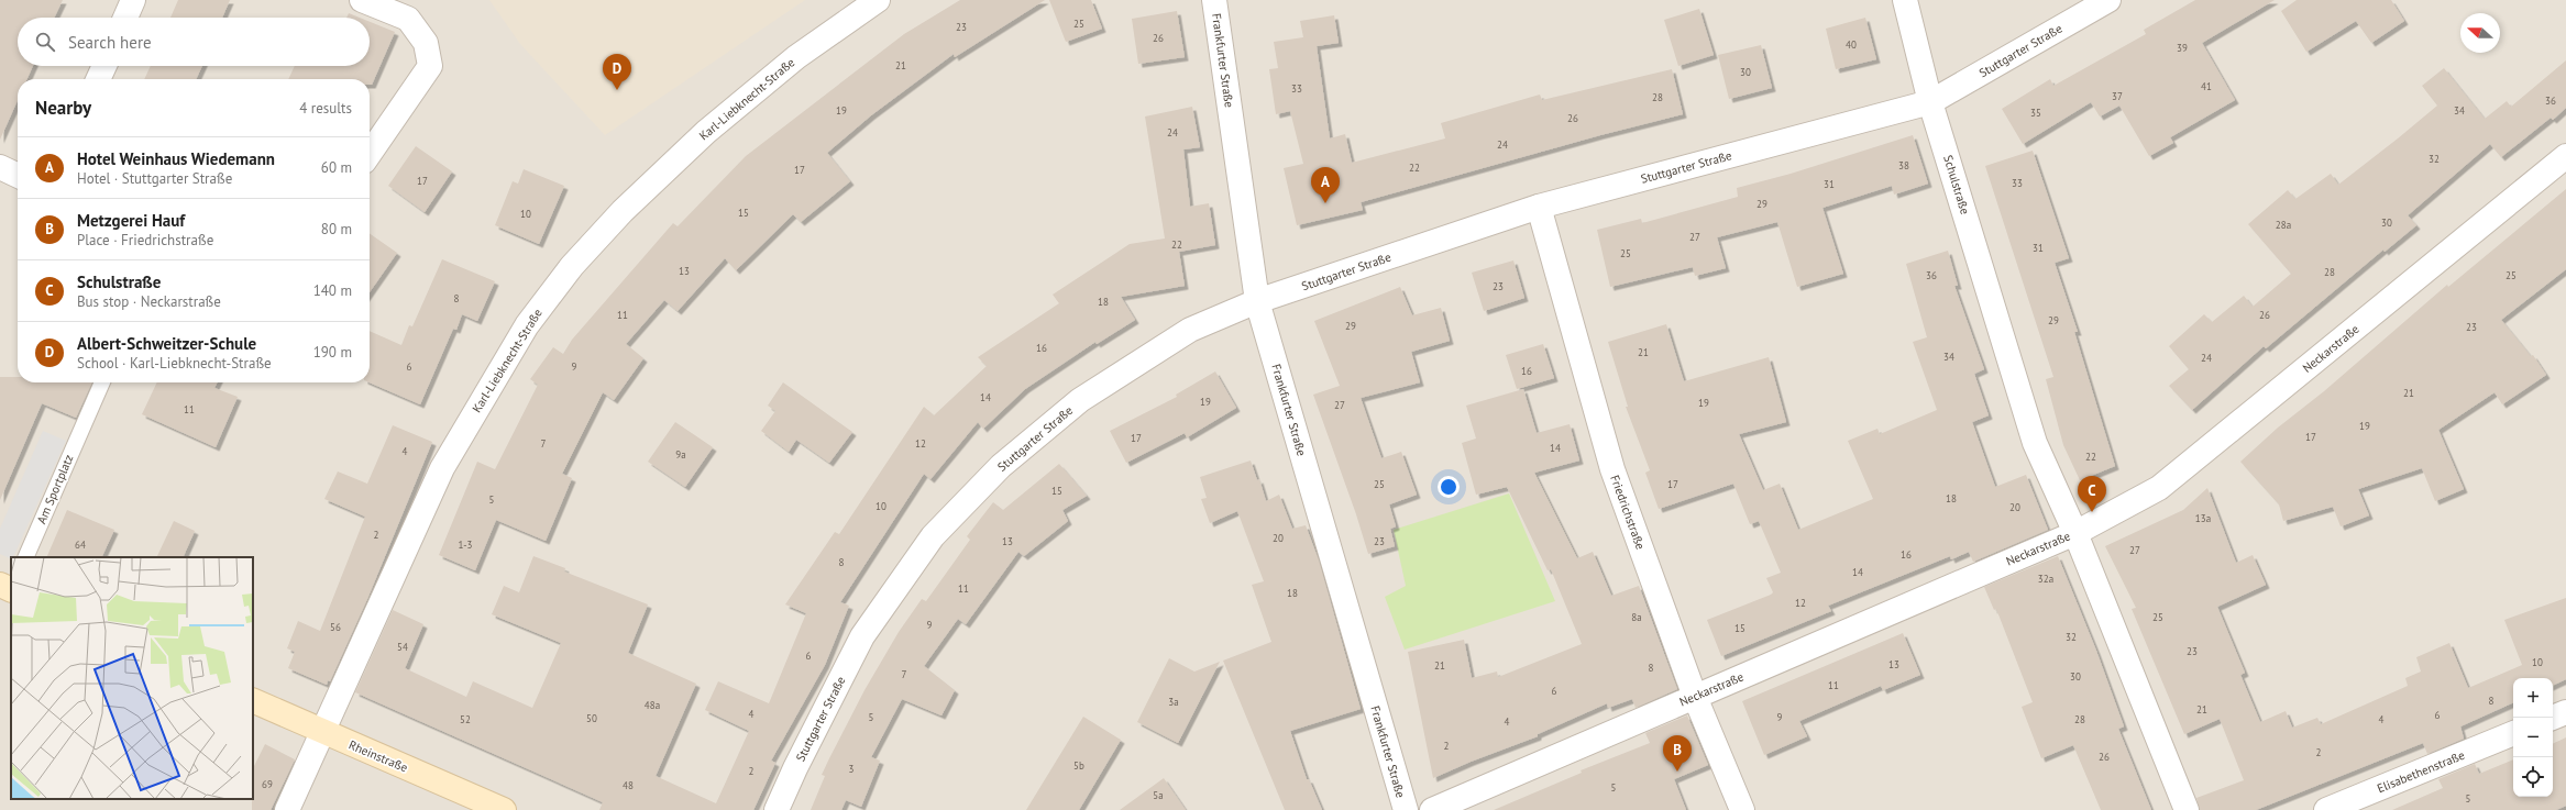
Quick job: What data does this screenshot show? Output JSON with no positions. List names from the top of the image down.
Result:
{
  "streets": {
    "main road": ["Rheinstraße"],
    "street": [
      "Stuttgarter Straße",
      "Frankfurter Straße",
      "Karl-Liebknecht-Straße",
      "Schulstraße",
      "Neckarstraße",
      "Friedrichstraße",
      "Elisabethenstraße"
    ],
    "lane": ["Am Sportplatz"]
  },
  "crossings": [
    ["Stuttgarter Straße", "Frankfurter Straße"],
    ["Stuttgarter Straße", "Schulstraße"],
    ["Stuttgarter Straße", "Friedrichstraße"],
    ["Karl-Liebknecht-Straße", "Rheinstraße"],
    ["Schulstraße", "Neckarstraße"],
    ["Neckarstraße", "Friedrichstraße"]
  ],
  "house_numbers": [
    "25",
    "23",
    "26",
    "40",
    "39",
    "21",
    "30",
    "41",
    "33",
    "37",
    "28",
    "36",
    "19",
    "34",
    "35",
    "26",
    "24",
    "24",
    "32",
    "38",
    "22",
    "17",
    "17",
    "33",
    "31",
    "29",
    "15",
    "10",
    "30",
    "28a",
    "27",
    "22",
    "31",
    "25",
    "13",
    "28",
    "36",
    "25",
    "23",
    "8",
    "18",
    "11",
    "26",
    "29",
    "29",
    "23",
    "16",
    "21",
    "34",
    "24",
    "6",
    "9",
    "16",
    "21",
    "14",
    "19",
    "19",
    "27",
    "11",
    "19",
    "17",
    "17",
    "7",
    "12",
    "14",
    "4",
    "9a",
    "22",
    "25",
    "17",
    "15",
    "18",
    "5",
    "10",
    "20",
    "13a",
    "2",
    "20",
    "13",
    "23",
    "64",
    "1-3",
    "27",
    "16",
    "8",
    "14",
    "32a",
    "11",
    "18",
    "12",
    "8a",
    "25",
    "9",
    "56",
    "15",
    "32",
    "54",
    "23",
    "6",
    "10",
    "13",
    "21",
    "8",
    "7",
    "30",
    "11",
    "6",
    "8",
    "3a",
    "48a",
    "21",
    "4",
    "6",
    "5",
    "9",
    "50",
    "52",
    "28",
    "4",
    "4",
    "2",
    "2",
    "26",
    "5b",
    "3",
    "2",
    "69",
    "48",
    "5",
    "5a",
    "5"
  ],
  "north": "left",
  "page": {
    "search": "Search here",
    "pins": [
      "D",
      "A",
      "C",
      "B"
    ],
    "heading": ["Nearby", "4 results"],
    "list": [
      {
        "mark": "A",
        "name": "Hotel Weinhaus Wiedemann",
        "note": "Hotel · Stuttgarter Straße",
        "value": "60 m"
      },
      {
        "mark": "B",
        "name": "Metzgerei Hauf",
        "note": "Place · Friedrichstraße",
        "value": "80 m"
      },
      {
        "mark": "C",
        "name": "Schulstraße",
        "note": "Bus stop · Neckarstraße",
        "value": "140 m"
      },
      {
        "mark": "D",
        "name": "Albert-Schweitzer-Schule",
        "note": "School · Karl-Liebknecht-Straße",
        "value": "190 m"
      }
    ],
    "map_buttons": ["+", "−"]
  }
}
